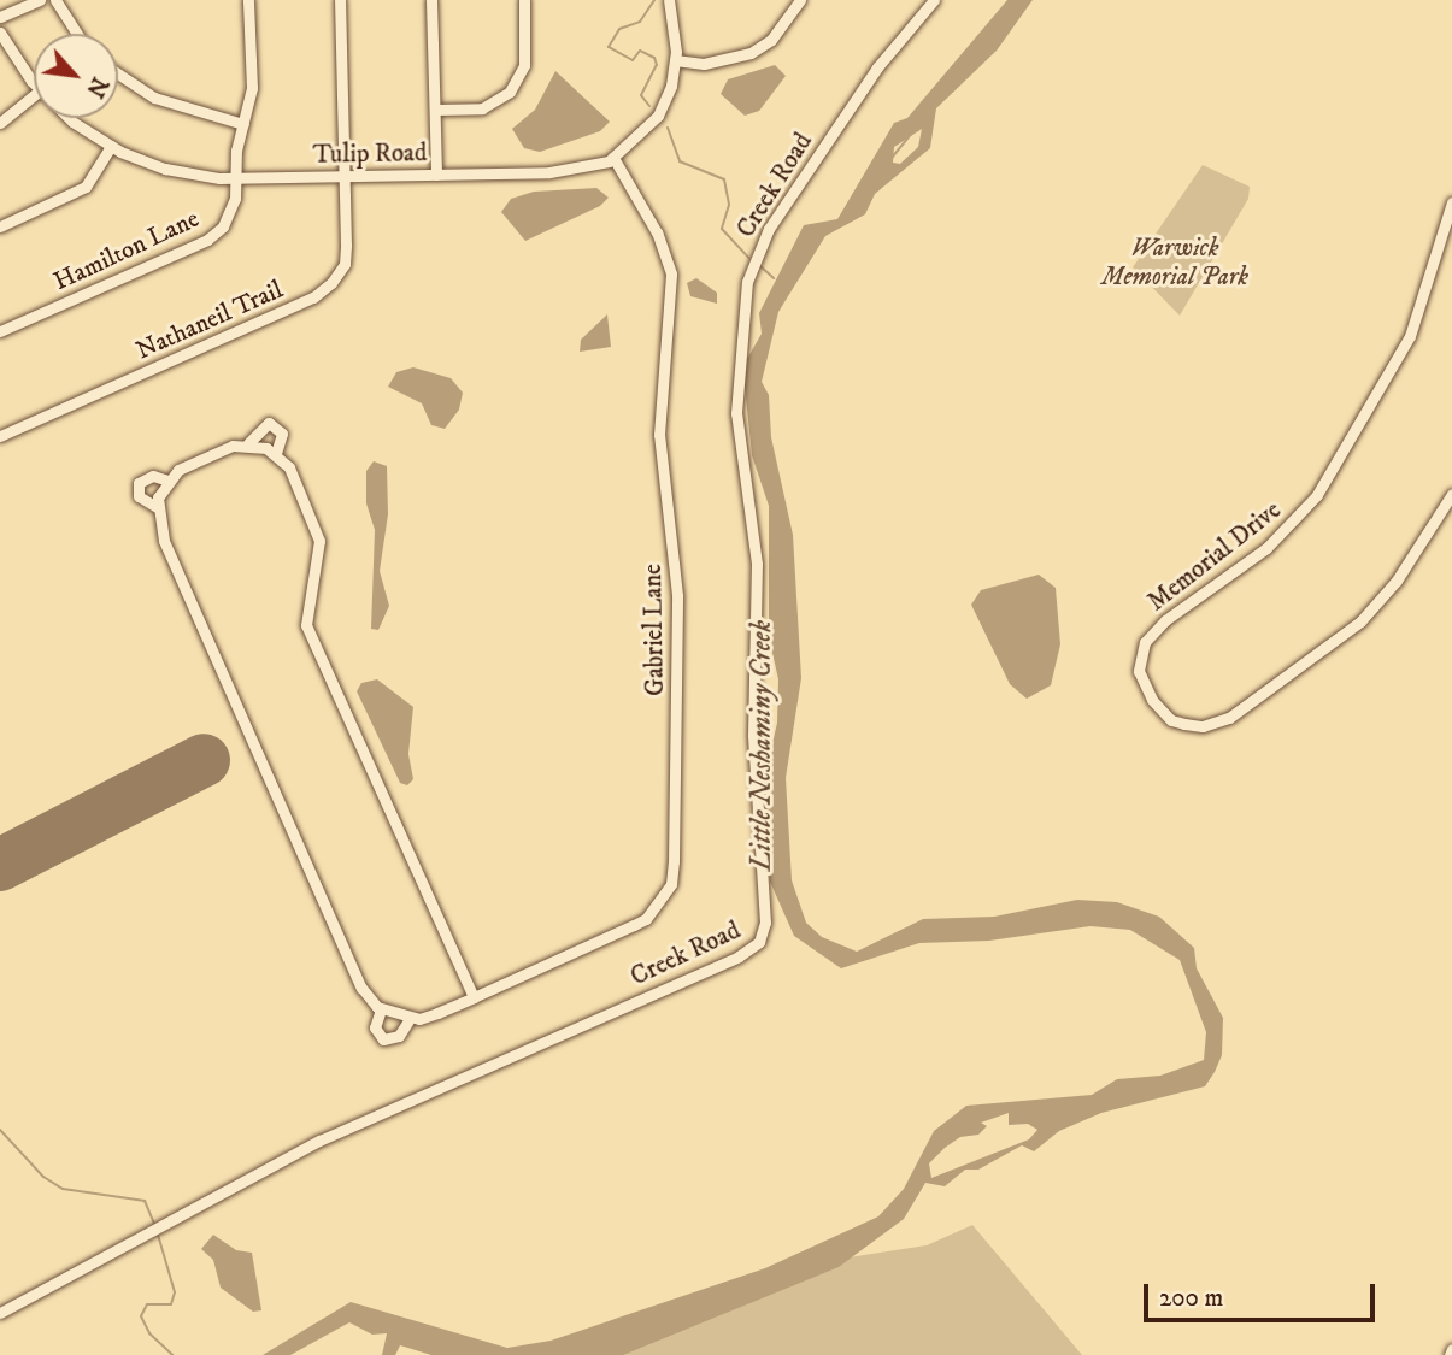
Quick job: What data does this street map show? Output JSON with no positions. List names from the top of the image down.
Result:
{
  "streets": {
    "street": [
      "Tulip Road",
      "Creek Road",
      "Hamilton Lane",
      "Nathaneil Trail",
      "Memorial Drive",
      "Gabriel Lane"
    ]
  },
  "crossings": [
    ["Tulip Road", "Hamilton Lane"],
    ["Tulip Road", "Nathaneil Trail"],
    ["Tulip Road", "Gabriel Lane"]
  ],
  "water": ["Little Neshaminy Creek"],
  "parks": ["Warwick Memorial Park"],
  "scale_bar": "200 m",
  "north": "bottom right"
}
